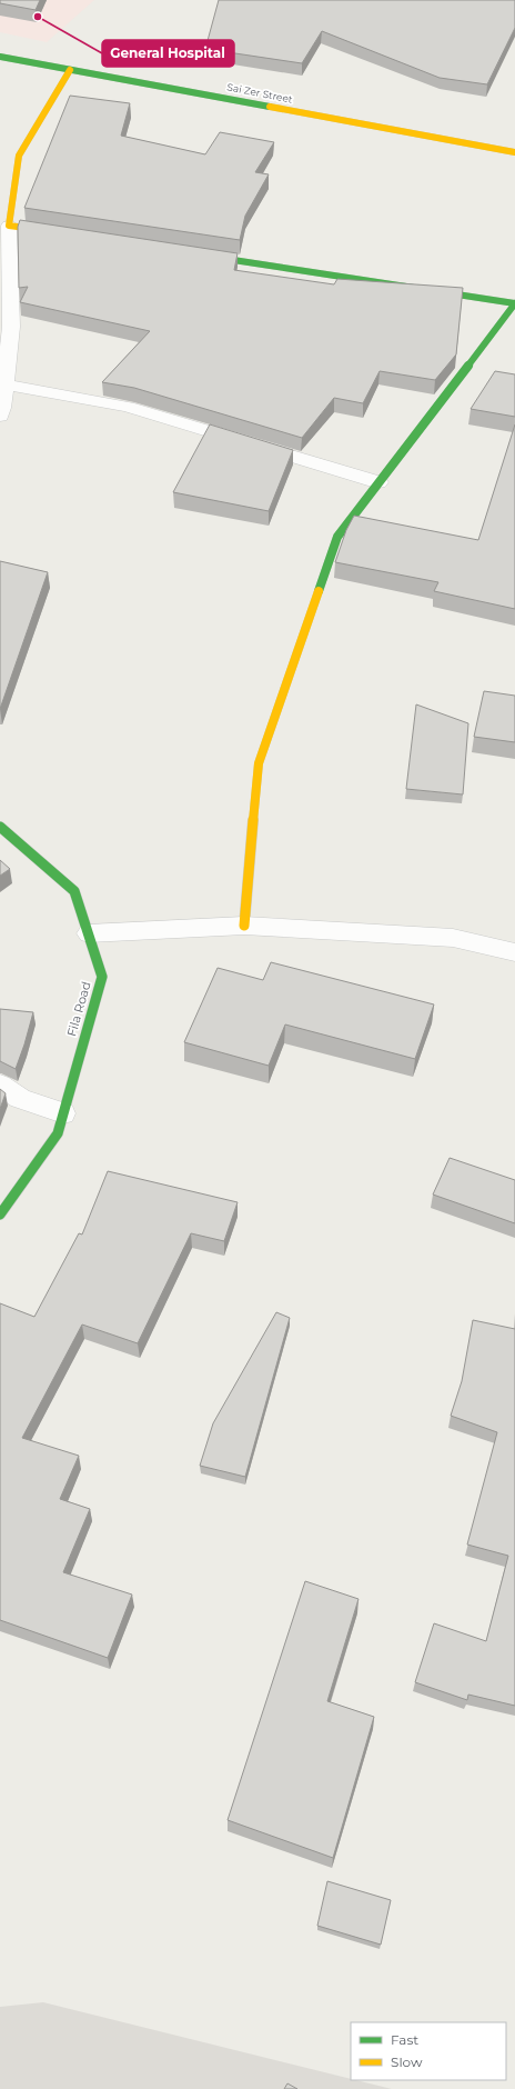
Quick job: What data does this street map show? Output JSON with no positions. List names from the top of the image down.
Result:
{
  "streets": {
    "main road": ["Sai Zer Street", "Fila Road"]
  },
  "places": ["General Hospital"],
  "legend": ["Fast", "Slow"]
}
